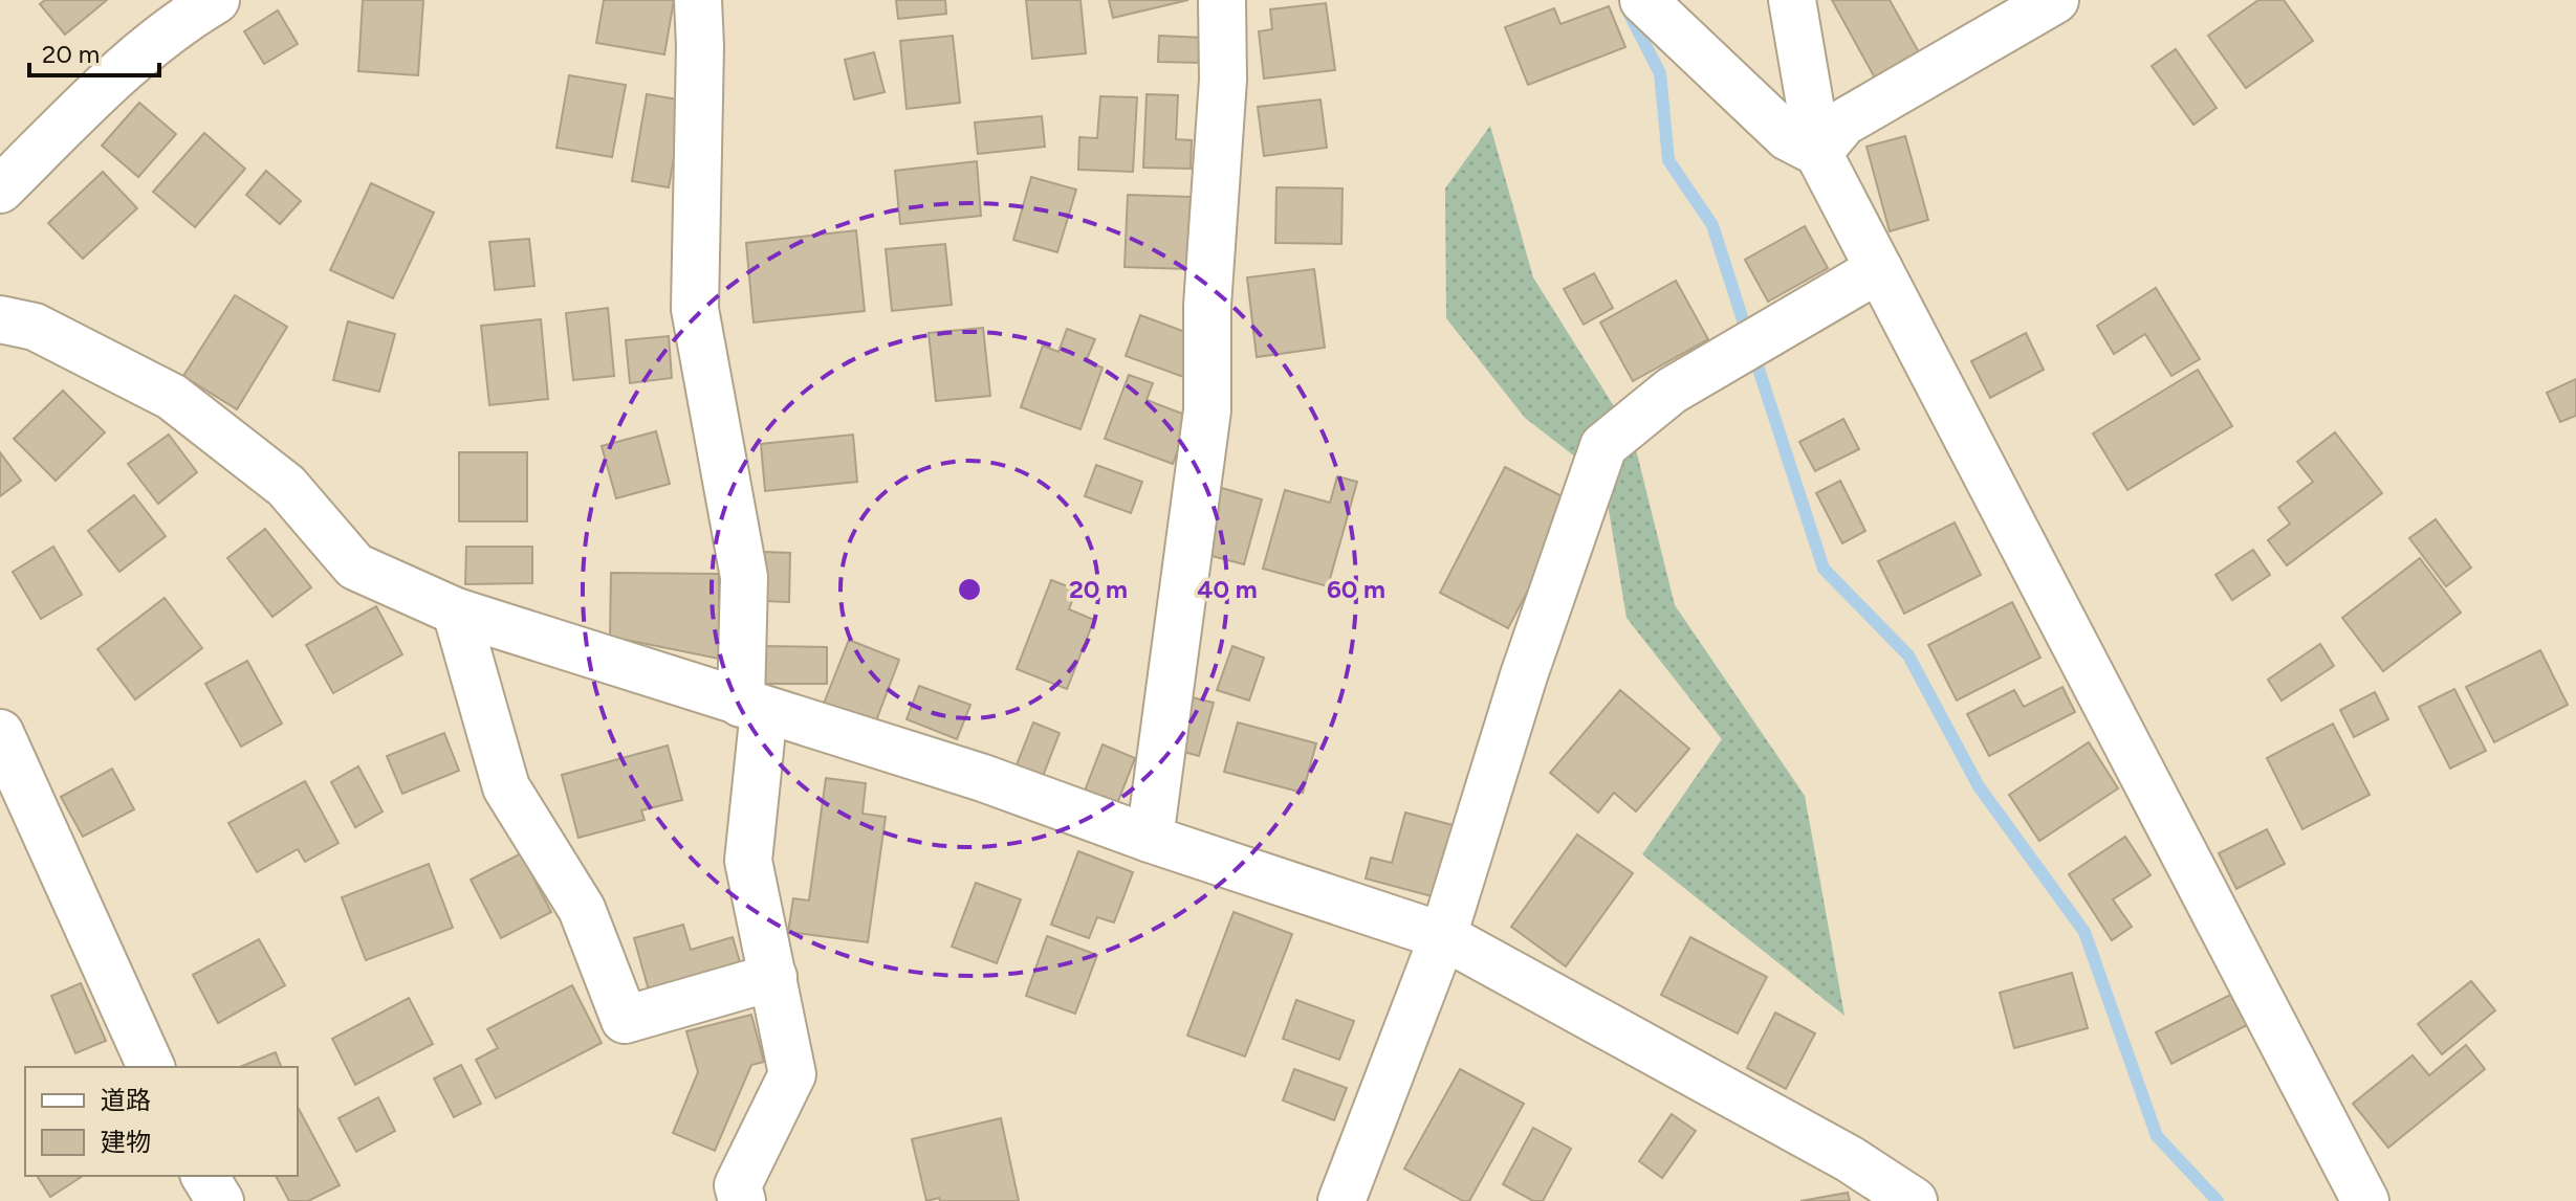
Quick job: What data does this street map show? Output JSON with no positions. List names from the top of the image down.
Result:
{
  "legend": ["道路", "建物"],
  "scale_bar": "20 m",
  "rings": ["20 m", "40 m", "60 m"]
}
